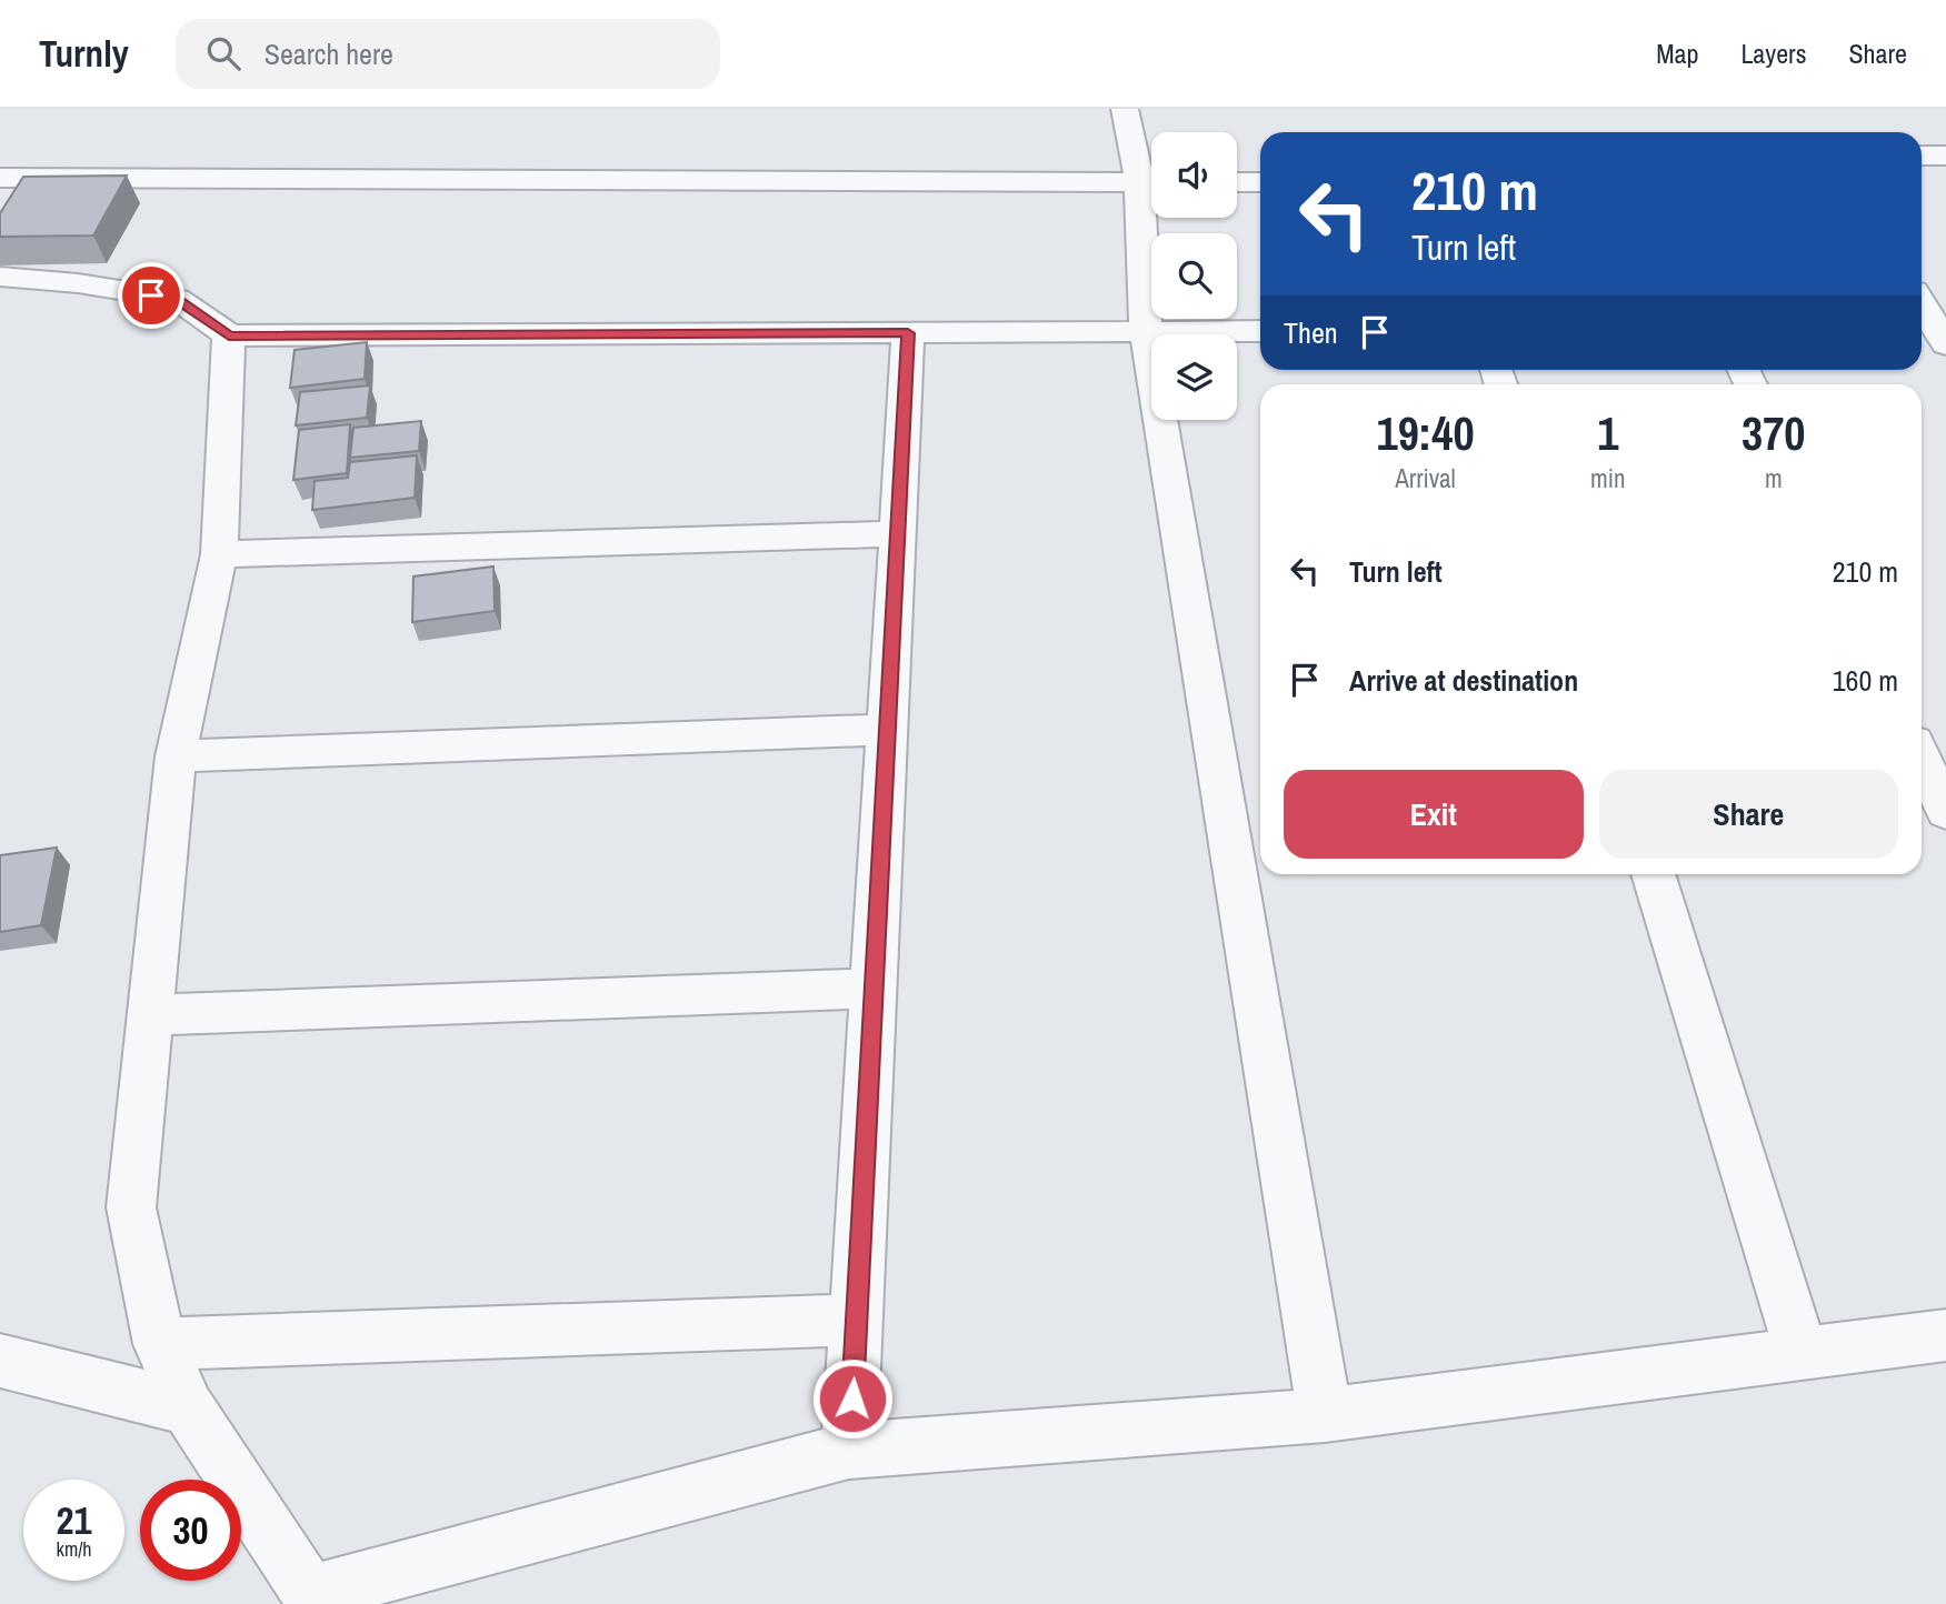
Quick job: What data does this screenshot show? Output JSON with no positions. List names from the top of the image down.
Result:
{
  "page": {
    "header": "Turnly",
    "search": "Search here",
    "nav": ["Map", "Layers", "Share"],
    "turn": ["210 m", "Turn left"],
    "then": "Then",
    "eta": [
      "19:40",
      "Arrival",
      "1",
      "min",
      "370",
      "m"
    ],
    "list": [
      {
        "name": "Turn left",
        "value": "210 m"
      },
      {
        "name": "Arrive at destination",
        "value": "160 m"
      }
    ],
    "buttons": ["Exit", "Share"],
    "speed": "21 km/h",
    "limit": "30"
  }
}
